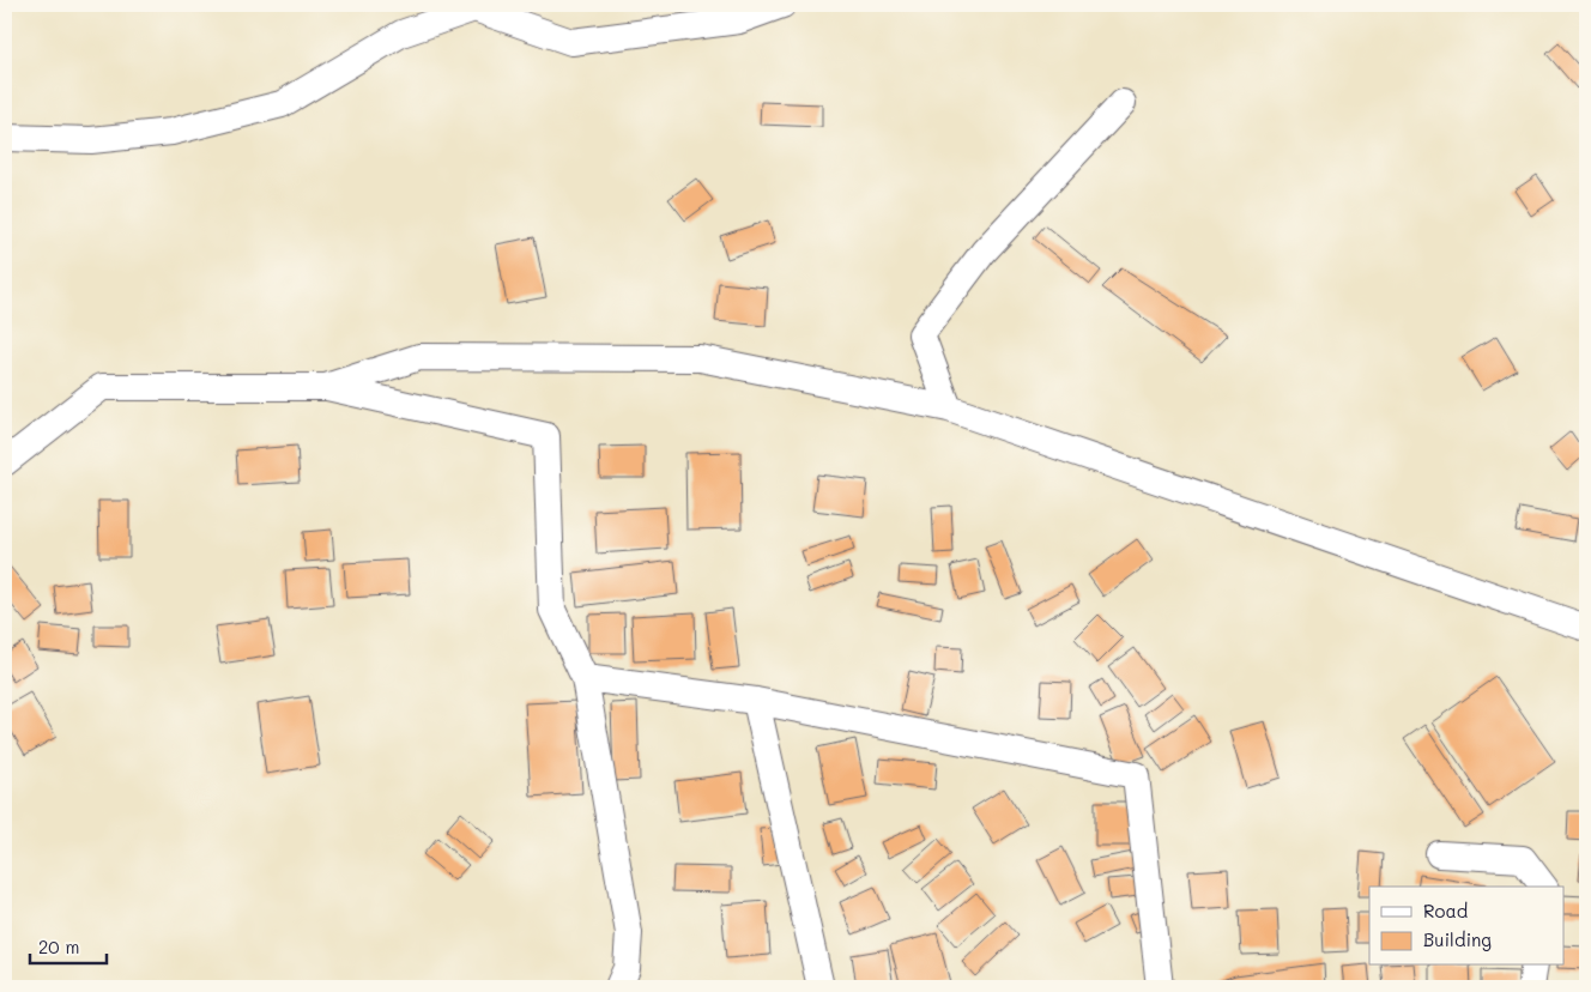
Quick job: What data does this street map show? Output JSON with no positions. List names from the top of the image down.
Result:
{
  "legend": ["Road", "Building"],
  "scale_bar": "20 m"
}
